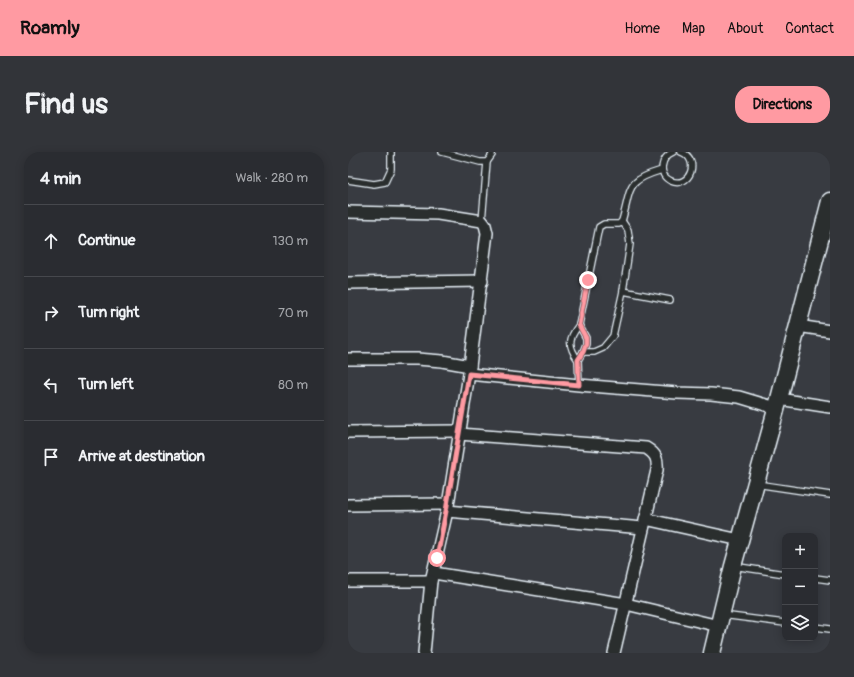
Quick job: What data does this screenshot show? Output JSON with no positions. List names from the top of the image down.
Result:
{
  "page": {
    "header": "Roamly",
    "nav": [
      "Home",
      "Map",
      "About",
      "Contact"
    ],
    "buttons": "Directions",
    "title": "Find us",
    "heading": ["4 min", "Walk · 280 m"],
    "list": [
      ["Continue", "130 m"],
      ["Turn right", "70 m"],
      ["Turn left", "80 m"],
      "Arrive at destination"
    ],
    "map_buttons": ["+", "−"]
  }
}
